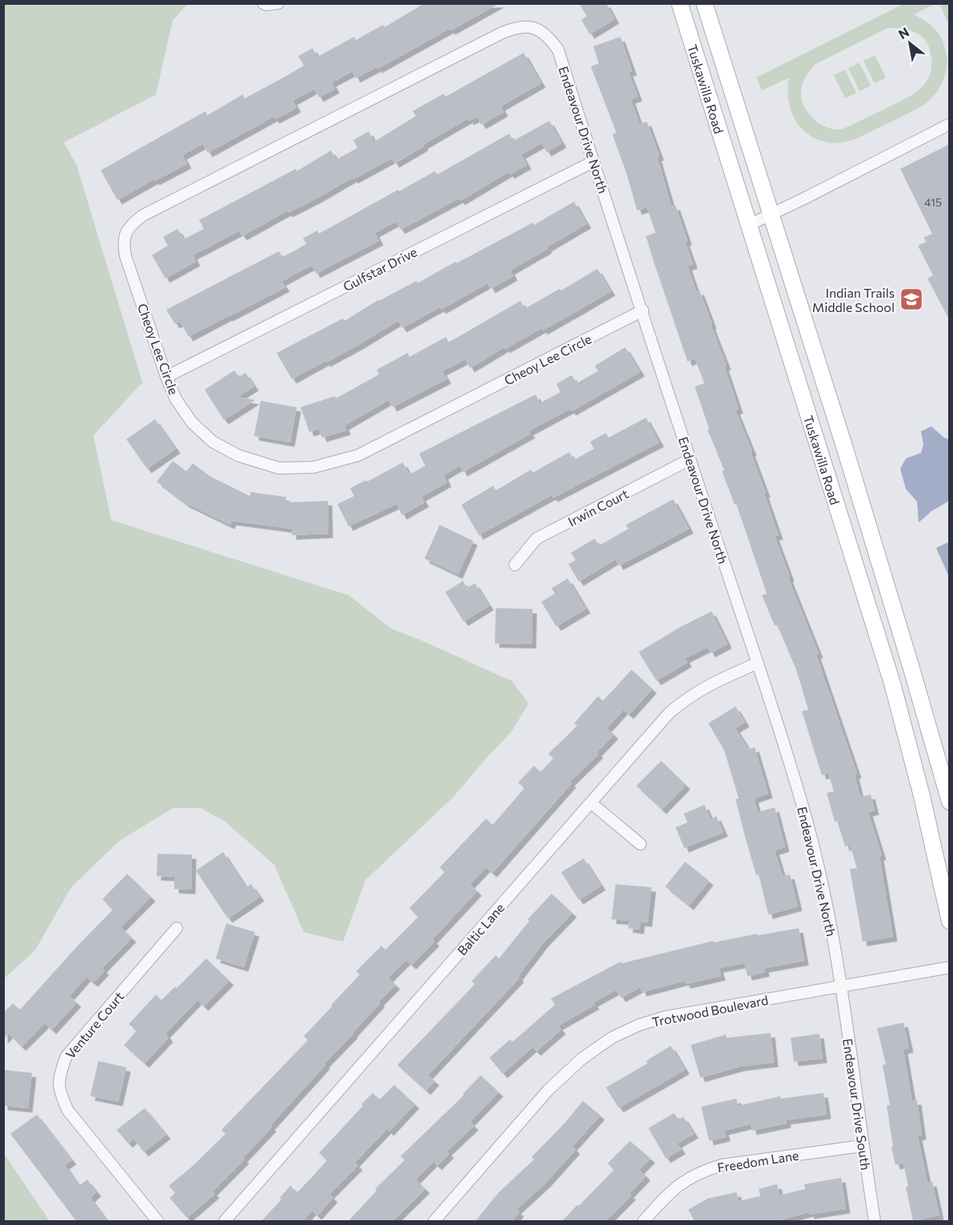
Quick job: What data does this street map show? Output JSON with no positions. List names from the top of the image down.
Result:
{
  "streets": {
    "main road": ["Tuskawilla Road"],
    "street": [
      "Endeavour Drive North",
      "Gulfstar Drive",
      "Cheoy Lee Circle",
      "Irwin Court",
      "Baltic Lane",
      "Trotwood Boulevard",
      "Venture Court",
      "Endeavour Drive South",
      "Freedom Lane"
    ]
  },
  "crossings": [
    ["Endeavour Drive North", "Gulfstar Drive"],
    ["Endeavour Drive North", "Cheoy Lee Circle"],
    ["Endeavour Drive North", "Irwin Court"],
    ["Endeavour Drive North", "Baltic Lane"],
    ["Endeavour Drive North", "Trotwood Boulevard"],
    ["Endeavour Drive North", "Endeavour Drive South"],
    ["Gulfstar Drive", "Cheoy Lee Circle"],
    ["Trotwood Boulevard", "Endeavour Drive South"],
    ["Endeavour Drive South", "Freedom Lane"]
  ],
  "places": {
    "school or university": ["Indian Trails Middle School"]
  },
  "house_numbers": ["415"],
  "north": "top left"
}
